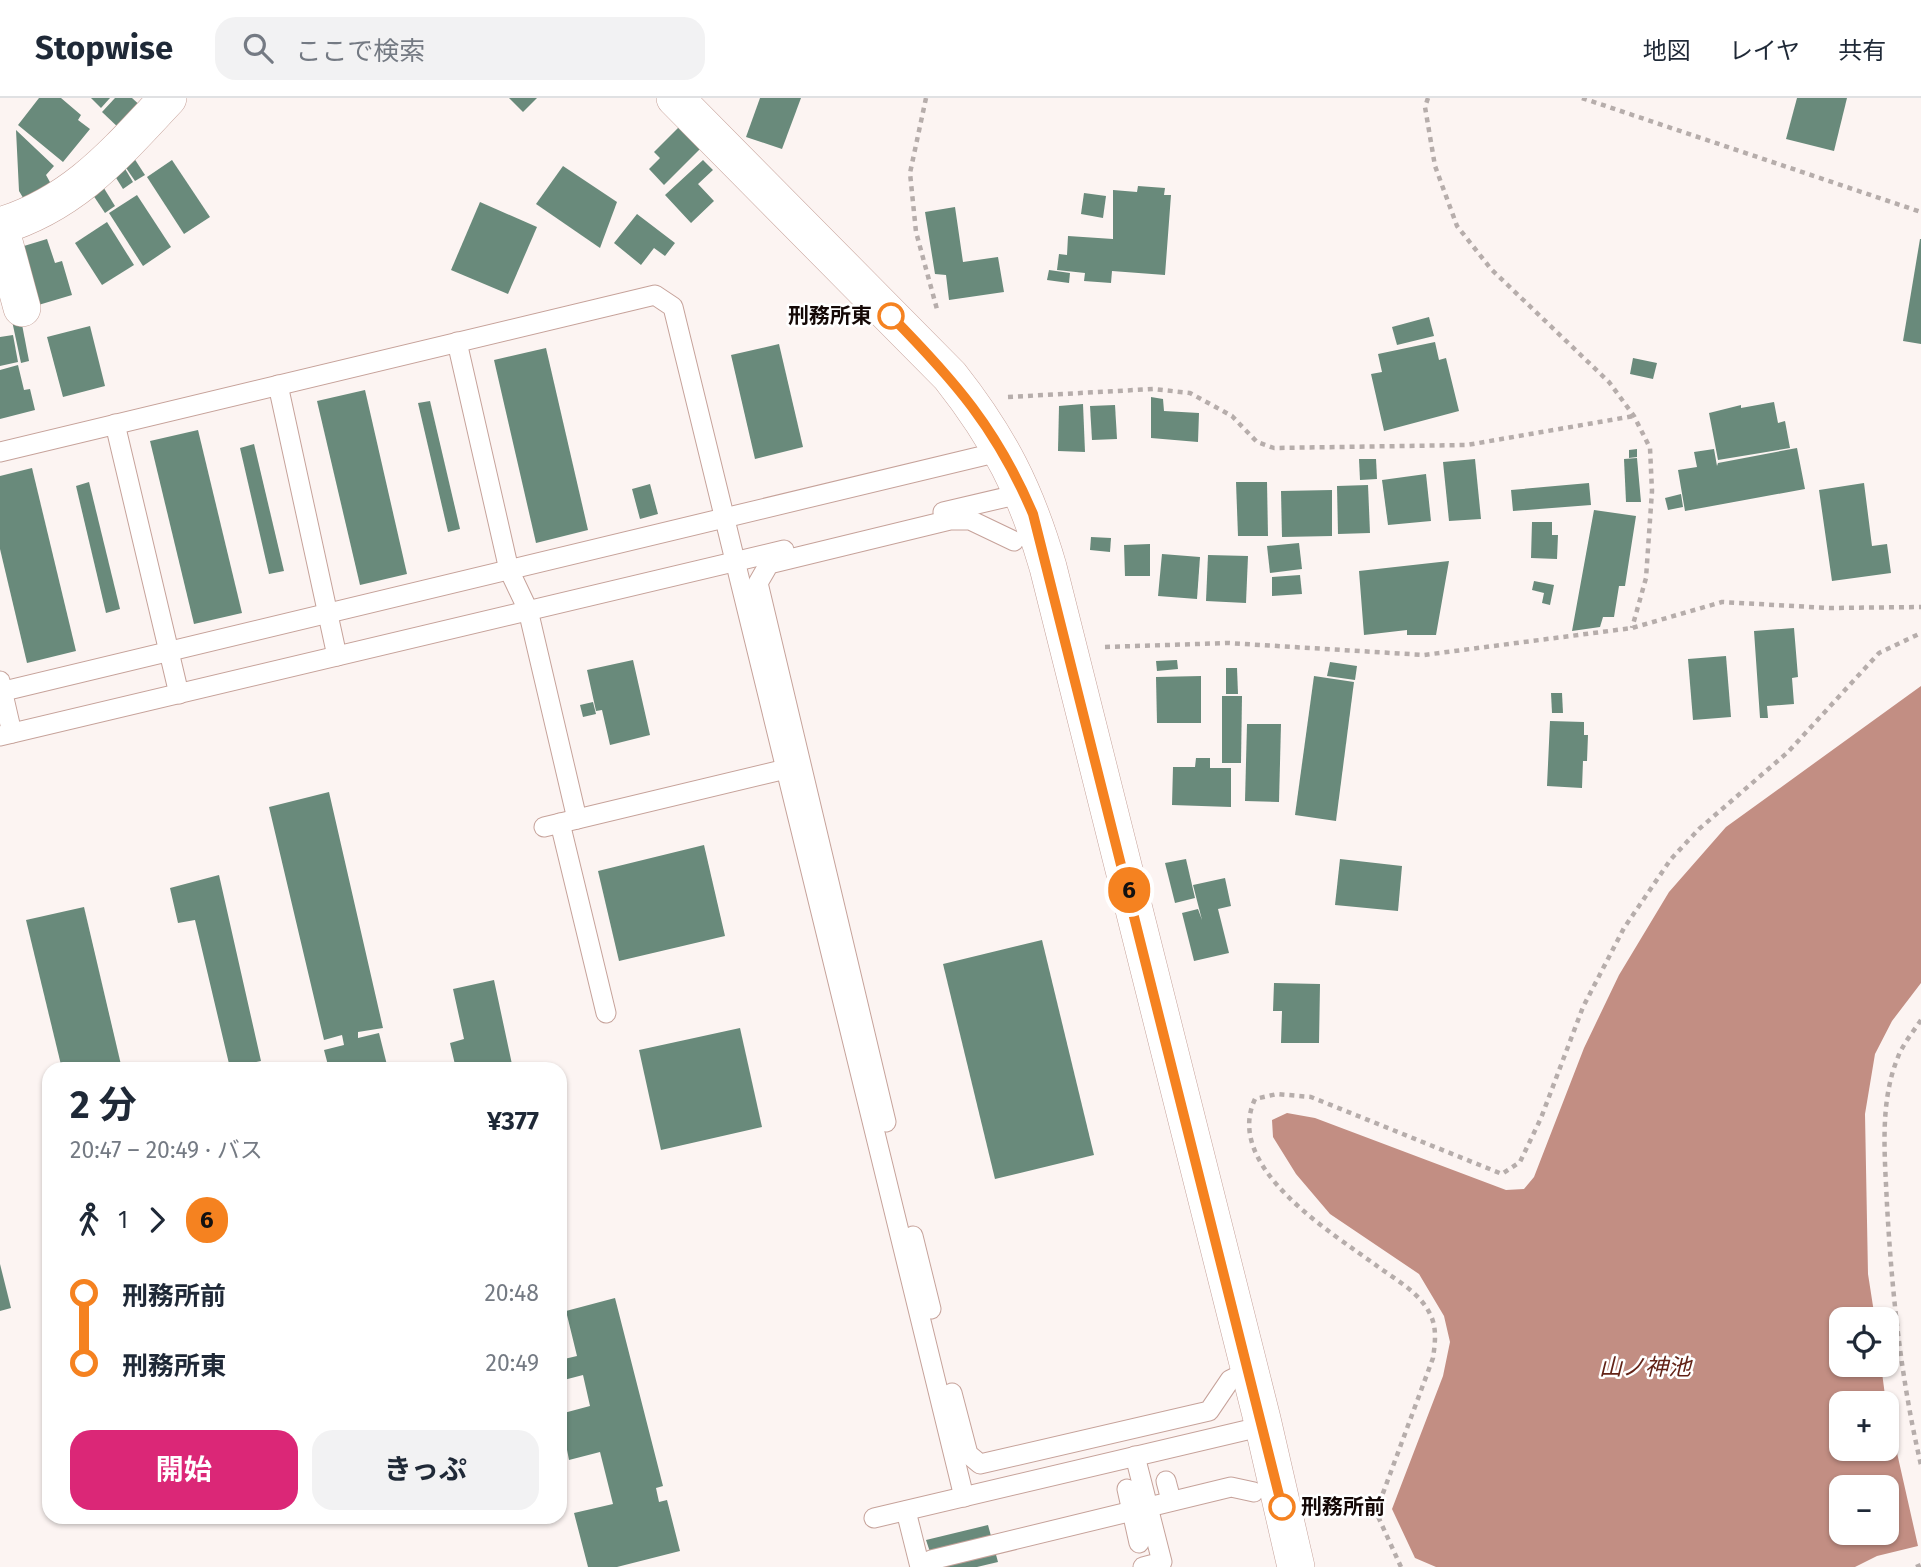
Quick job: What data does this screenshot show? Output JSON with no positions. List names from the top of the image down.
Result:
{
  "water": ["山ノ神池"],
  "places": ["刑務所東", "刑務所前"],
  "lines": ["bus line 6"],
  "page": {
    "header": "Stopwise",
    "search": "ここで検索",
    "nav": ["地図", "レイヤ", "共有"],
    "on_map": "6",
    "heading": ["2 分", "20:47 – 20:49 · バス", "¥377"],
    "legs": ["1", "6"],
    "list": [
      {
        "name": "刑務所前",
        "value": "20:48"
      },
      {
        "name": "刑務所東",
        "value": "20:49"
      }
    ],
    "map_buttons": ["+", "−"],
    "buttons": ["開始", "きっぷ"]
  }
}
